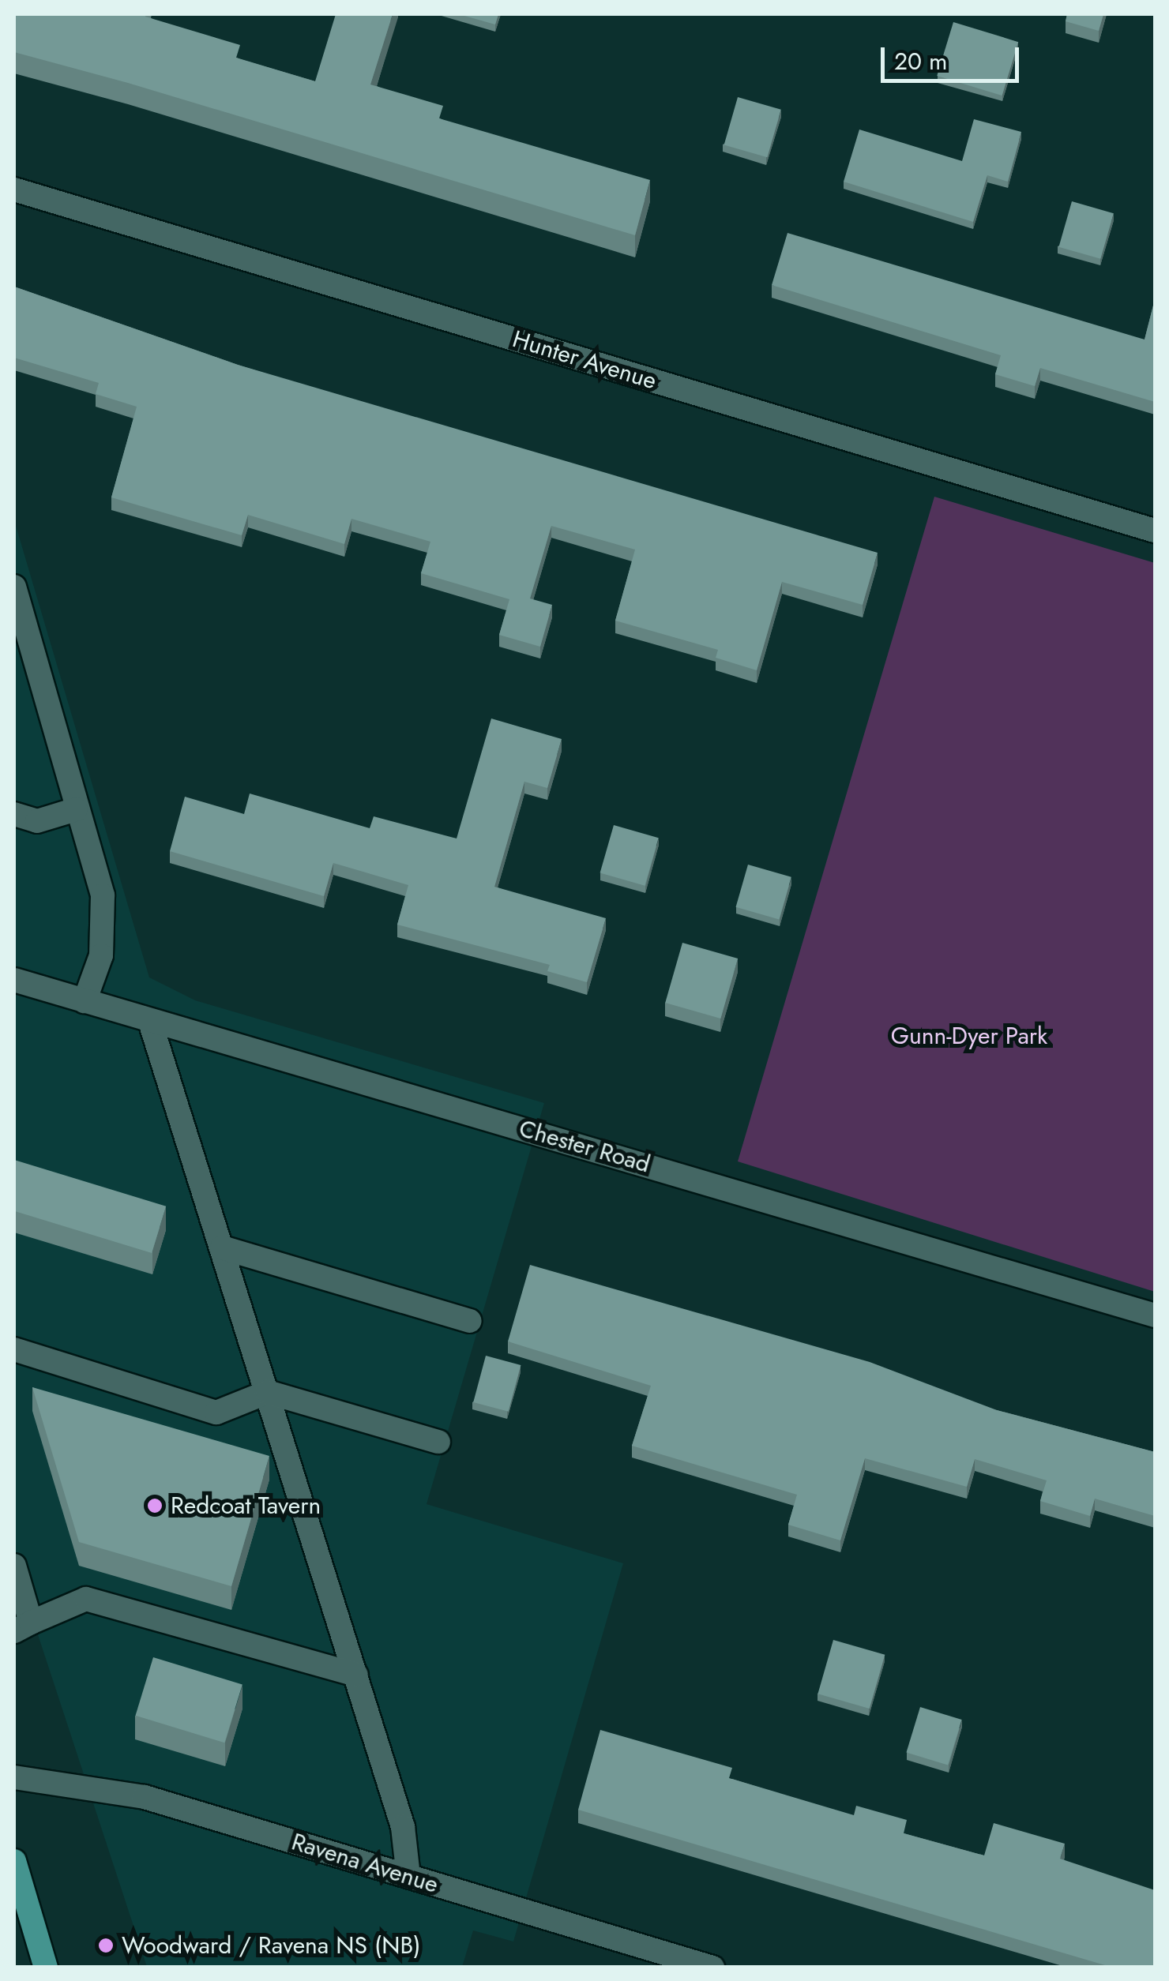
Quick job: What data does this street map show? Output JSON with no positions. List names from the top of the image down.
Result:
{
  "streets": {
    "street": ["Hunter Avenue", "Chester Road", "Ravena Avenue"]
  },
  "parks": ["Gunn-Dyer Park"],
  "places": ["Redcoat Tavern", "Woodward / Ravena NS (NB)"],
  "scale_bar": "20 m"
}
